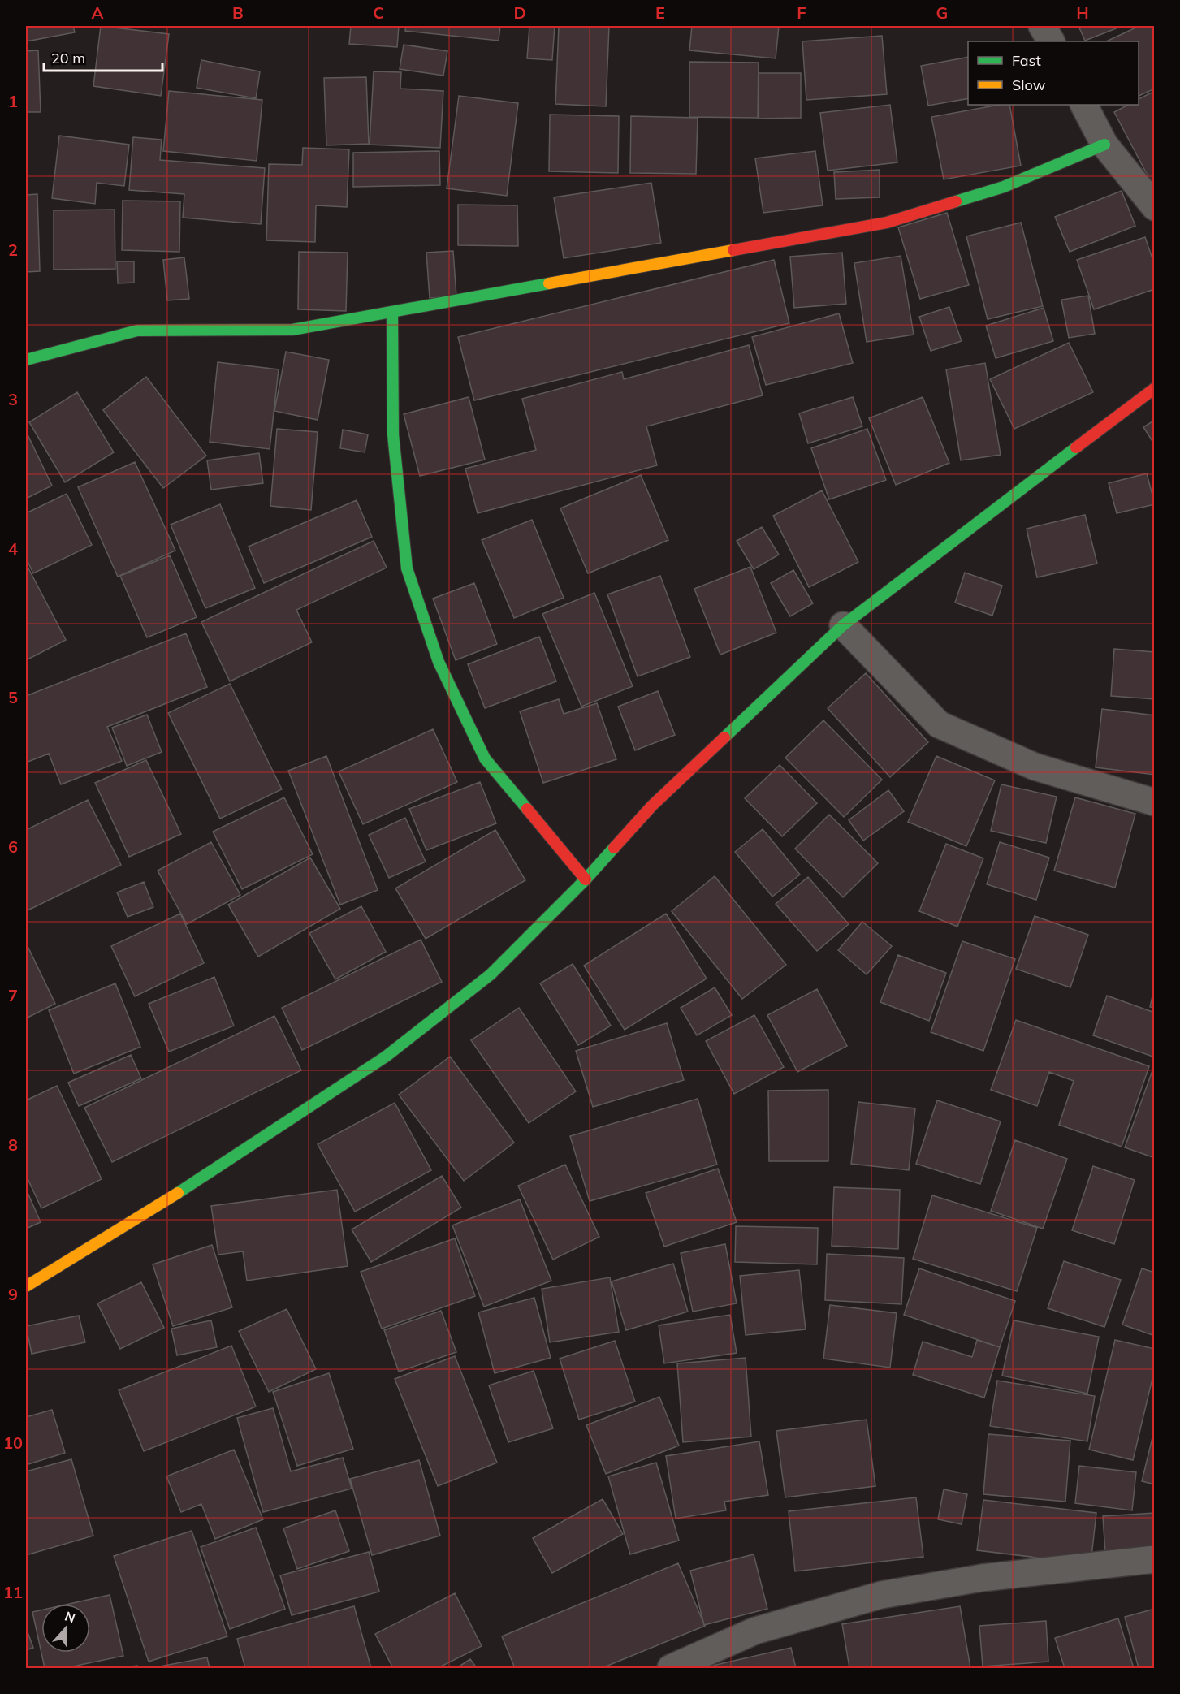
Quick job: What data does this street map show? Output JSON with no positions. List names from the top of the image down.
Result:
{
  "legend": ["Fast", "Slow"],
  "scale_bar": "20 m",
  "north": "top",
  "grid": {
    "columns": [
      "A",
      "B",
      "C",
      "D",
      "E",
      "F",
      "G",
      "H"
    ],
    "rows": [
      "1",
      "2",
      "3",
      "4",
      "5",
      "6",
      "7",
      "8",
      "9",
      "10",
      "11"
    ]
  }
}
